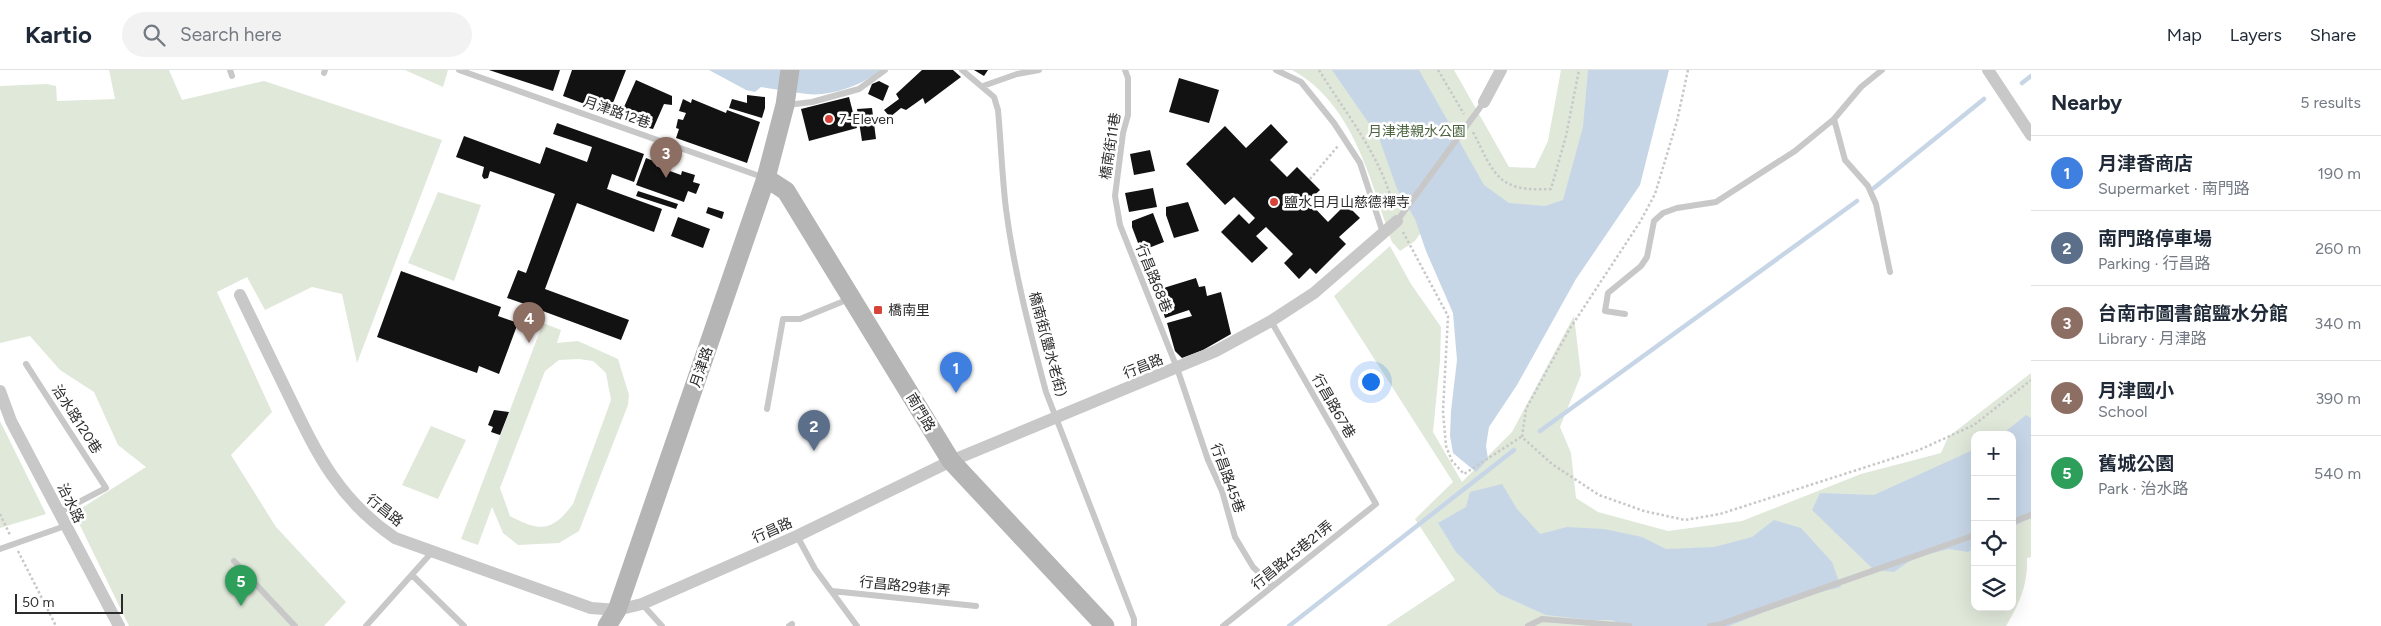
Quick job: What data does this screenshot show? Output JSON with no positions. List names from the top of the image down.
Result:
{
  "streets": {
    "street": [
      "行昌路",
      "月津路",
      "南門路",
      "治水路"
    ],
    "lane": [
      "月津路12巷",
      "橋南街11巷",
      "行昌路68巷",
      "橋南街(鹽水老街)",
      "行昌路67巷",
      "治水路120巷",
      "行昌路45巷",
      "行昌路45巷21弄",
      "行昌路29巷1弄"
    ]
  },
  "crossings": [
    ["月津路12巷", "月津路"],
    ["月津路12巷", "南門路"],
    ["橋南街11巷", "行昌路68巷"],
    ["行昌路68巷", "行昌路"],
    ["行昌路68巷", "行昌路45巷"],
    ["橋南街(鹽水老街)", "行昌路"],
    ["行昌路", "月津路"],
    ["行昌路", "行昌路67巷"],
    ["行昌路", "南門路"],
    ["行昌路", "行昌路45巷"],
    ["月津路", "南門路"],
    ["行昌路67巷", "行昌路45巷21弄"],
    ["治水路120巷", "治水路"],
    ["行昌路45巷", "行昌路45巷21弄"]
  ],
  "parks": ["月津港親水公園"],
  "places": {
    "other": ["7-Eleven", "鹽水日月山慈德禪寺"],
    "transit": ["橋南里"]
  },
  "scale_bar": "50 m",
  "page": {
    "header": "Kartio",
    "search": "Search here",
    "nav": ["Map", "Layers", "Share"],
    "heading": ["Nearby", "5 results"],
    "list": [
      {
        "mark": "1",
        "name": "月津香商店",
        "note": "Supermarket · 南門路",
        "value": "190 m"
      },
      {
        "mark": "2",
        "name": "南門路停車場",
        "note": "Parking · 行昌路",
        "value": "260 m"
      },
      {
        "mark": "3",
        "name": "台南市圖書館鹽水分館",
        "note": "Library · 月津路",
        "value": "340 m"
      },
      {
        "mark": "4",
        "name": "月津國小",
        "note": "School",
        "value": "390 m"
      },
      {
        "mark": "5",
        "name": "舊城公園",
        "note": "Park · 治水路",
        "value": "540 m"
      }
    ],
    "pins": [
      "3",
      "4",
      "1",
      "2",
      "5"
    ],
    "map_buttons": ["+", "−"],
    "scale": "50 m"
  }
}
